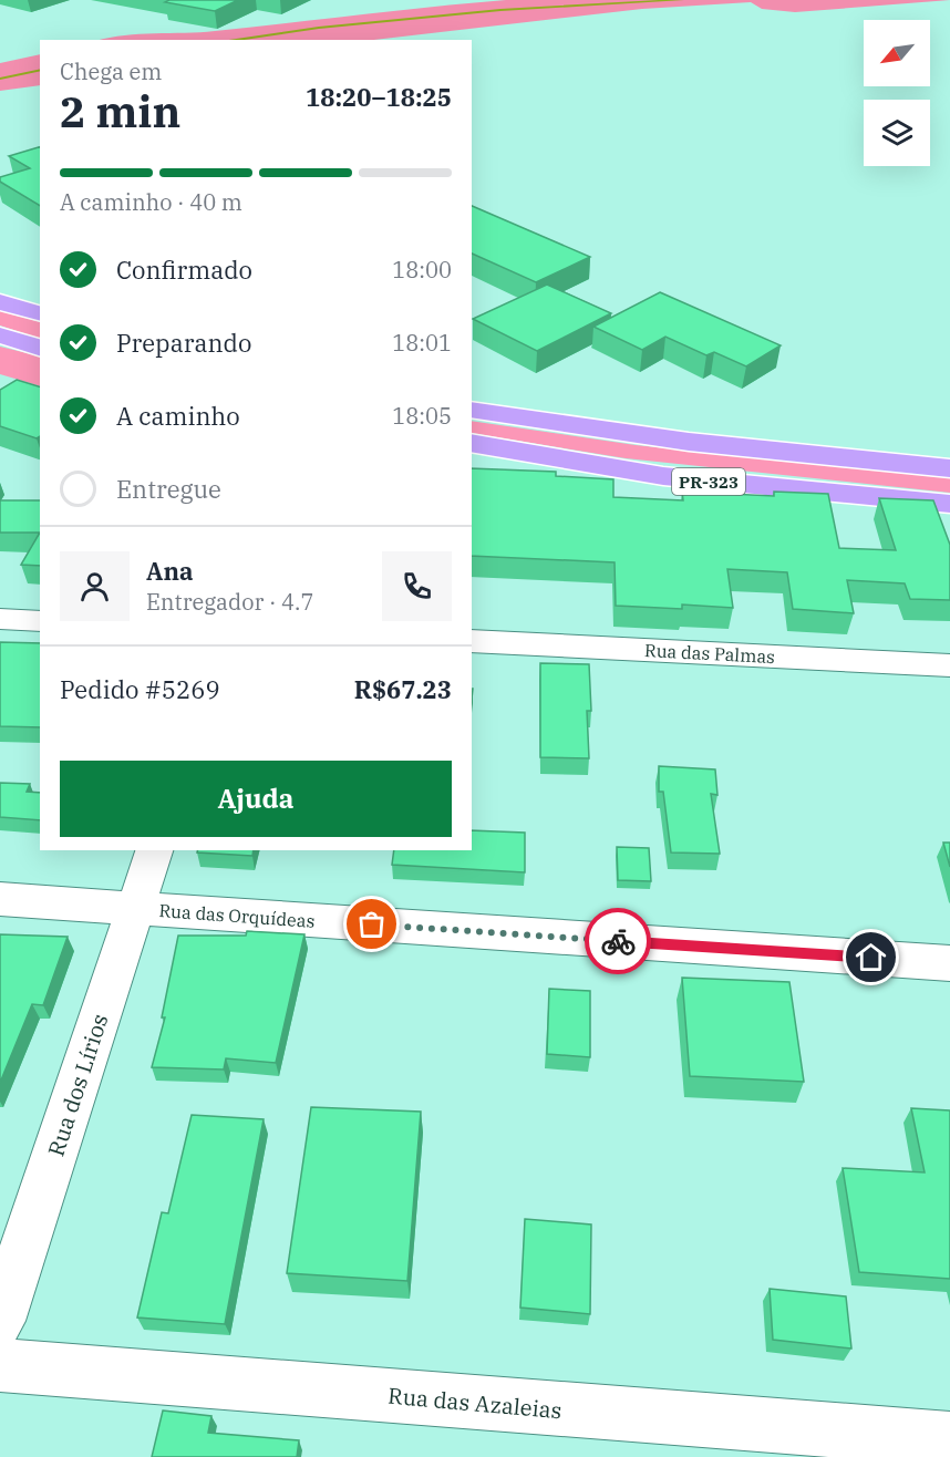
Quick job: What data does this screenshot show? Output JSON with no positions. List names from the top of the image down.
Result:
{
  "streets": {
    "highway": ["PR-323"],
    "street": [
      "Rua das Palmas",
      "Rua das Orquídeas",
      "Rua dos Lírios",
      "Rua das Azaleias"
    ]
  },
  "crossings": [
    ["Rua das Orquídeas", "Rua dos Lírios"]
  ],
  "north": "bottom left",
  "page": {
    "heading": ["2 min", "Chega em", "18:20–18:25"],
    "panel": [
      "Ana",
      "Entregador · 4.7",
      "Pedido #5269",
      "R$67.23"
    ],
    "bar": "A caminho · 40 m",
    "list": [
      ["Confirmado", "18:00"],
      ["Preparando", "18:01"],
      ["A caminho", "18:05"],
      "Entregue"
    ],
    "buttons": "Ajuda"
  }
}
